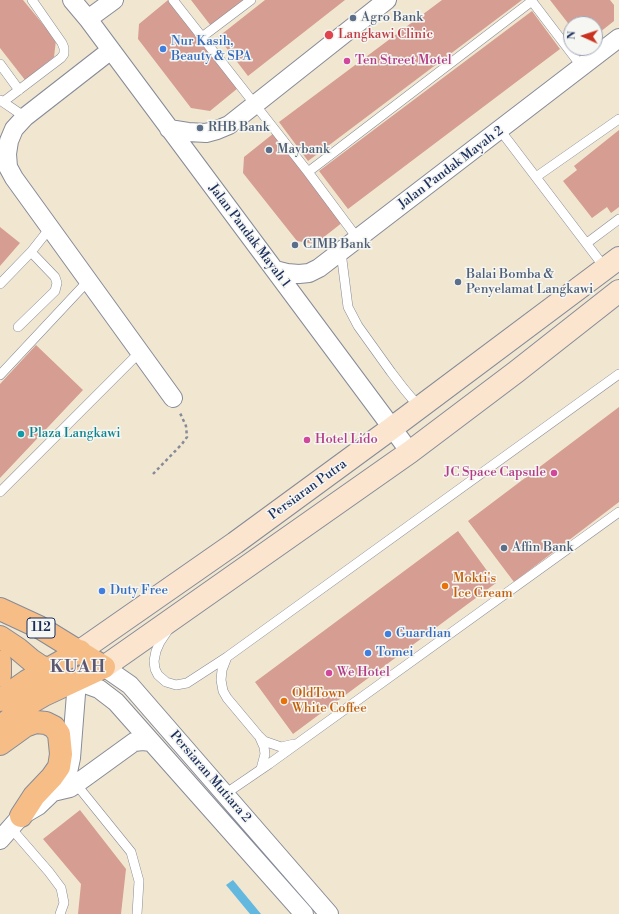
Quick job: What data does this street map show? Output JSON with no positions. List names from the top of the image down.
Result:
{
  "streets": {
    "main road": ["Persiaran Putra", "112", "Persiaran Mutiara 2"],
    "street": ["Jalan Pandak Mayah 2", "Jalan Pandak Mayah 1"]
  },
  "crossings": [
    ["Jalan Pandak Mayah 2", "Jalan Pandak Mayah 1"],
    ["Jalan Pandak Mayah 1", "Persiaran Putra"],
    ["Persiaran Putra", "112"],
    ["Persiaran Putra", "Persiaran Mutiara 2"],
    ["112", "Persiaran Mutiara 2"]
  ],
  "districts": ["KUAH"],
  "places": [
    "Agro Bank",
    "Langkawi Clinic",
    "Nur Kasih, Beauty & SPA",
    "Ten Street Motel",
    "RHB Bank",
    "Maybank",
    "CIMB Bank",
    "Balai Bomba & Penyelamat Langkawi",
    "Plaza Langkawi",
    "Hotel Lido",
    "JC Space Capsule",
    "Affin Bank",
    "Mokti's Ice Cream",
    "Duty Free",
    "Guardian",
    "Tomei",
    "We Hotel",
    "OldTown White Coffee"
  ],
  "north": "left"
}
